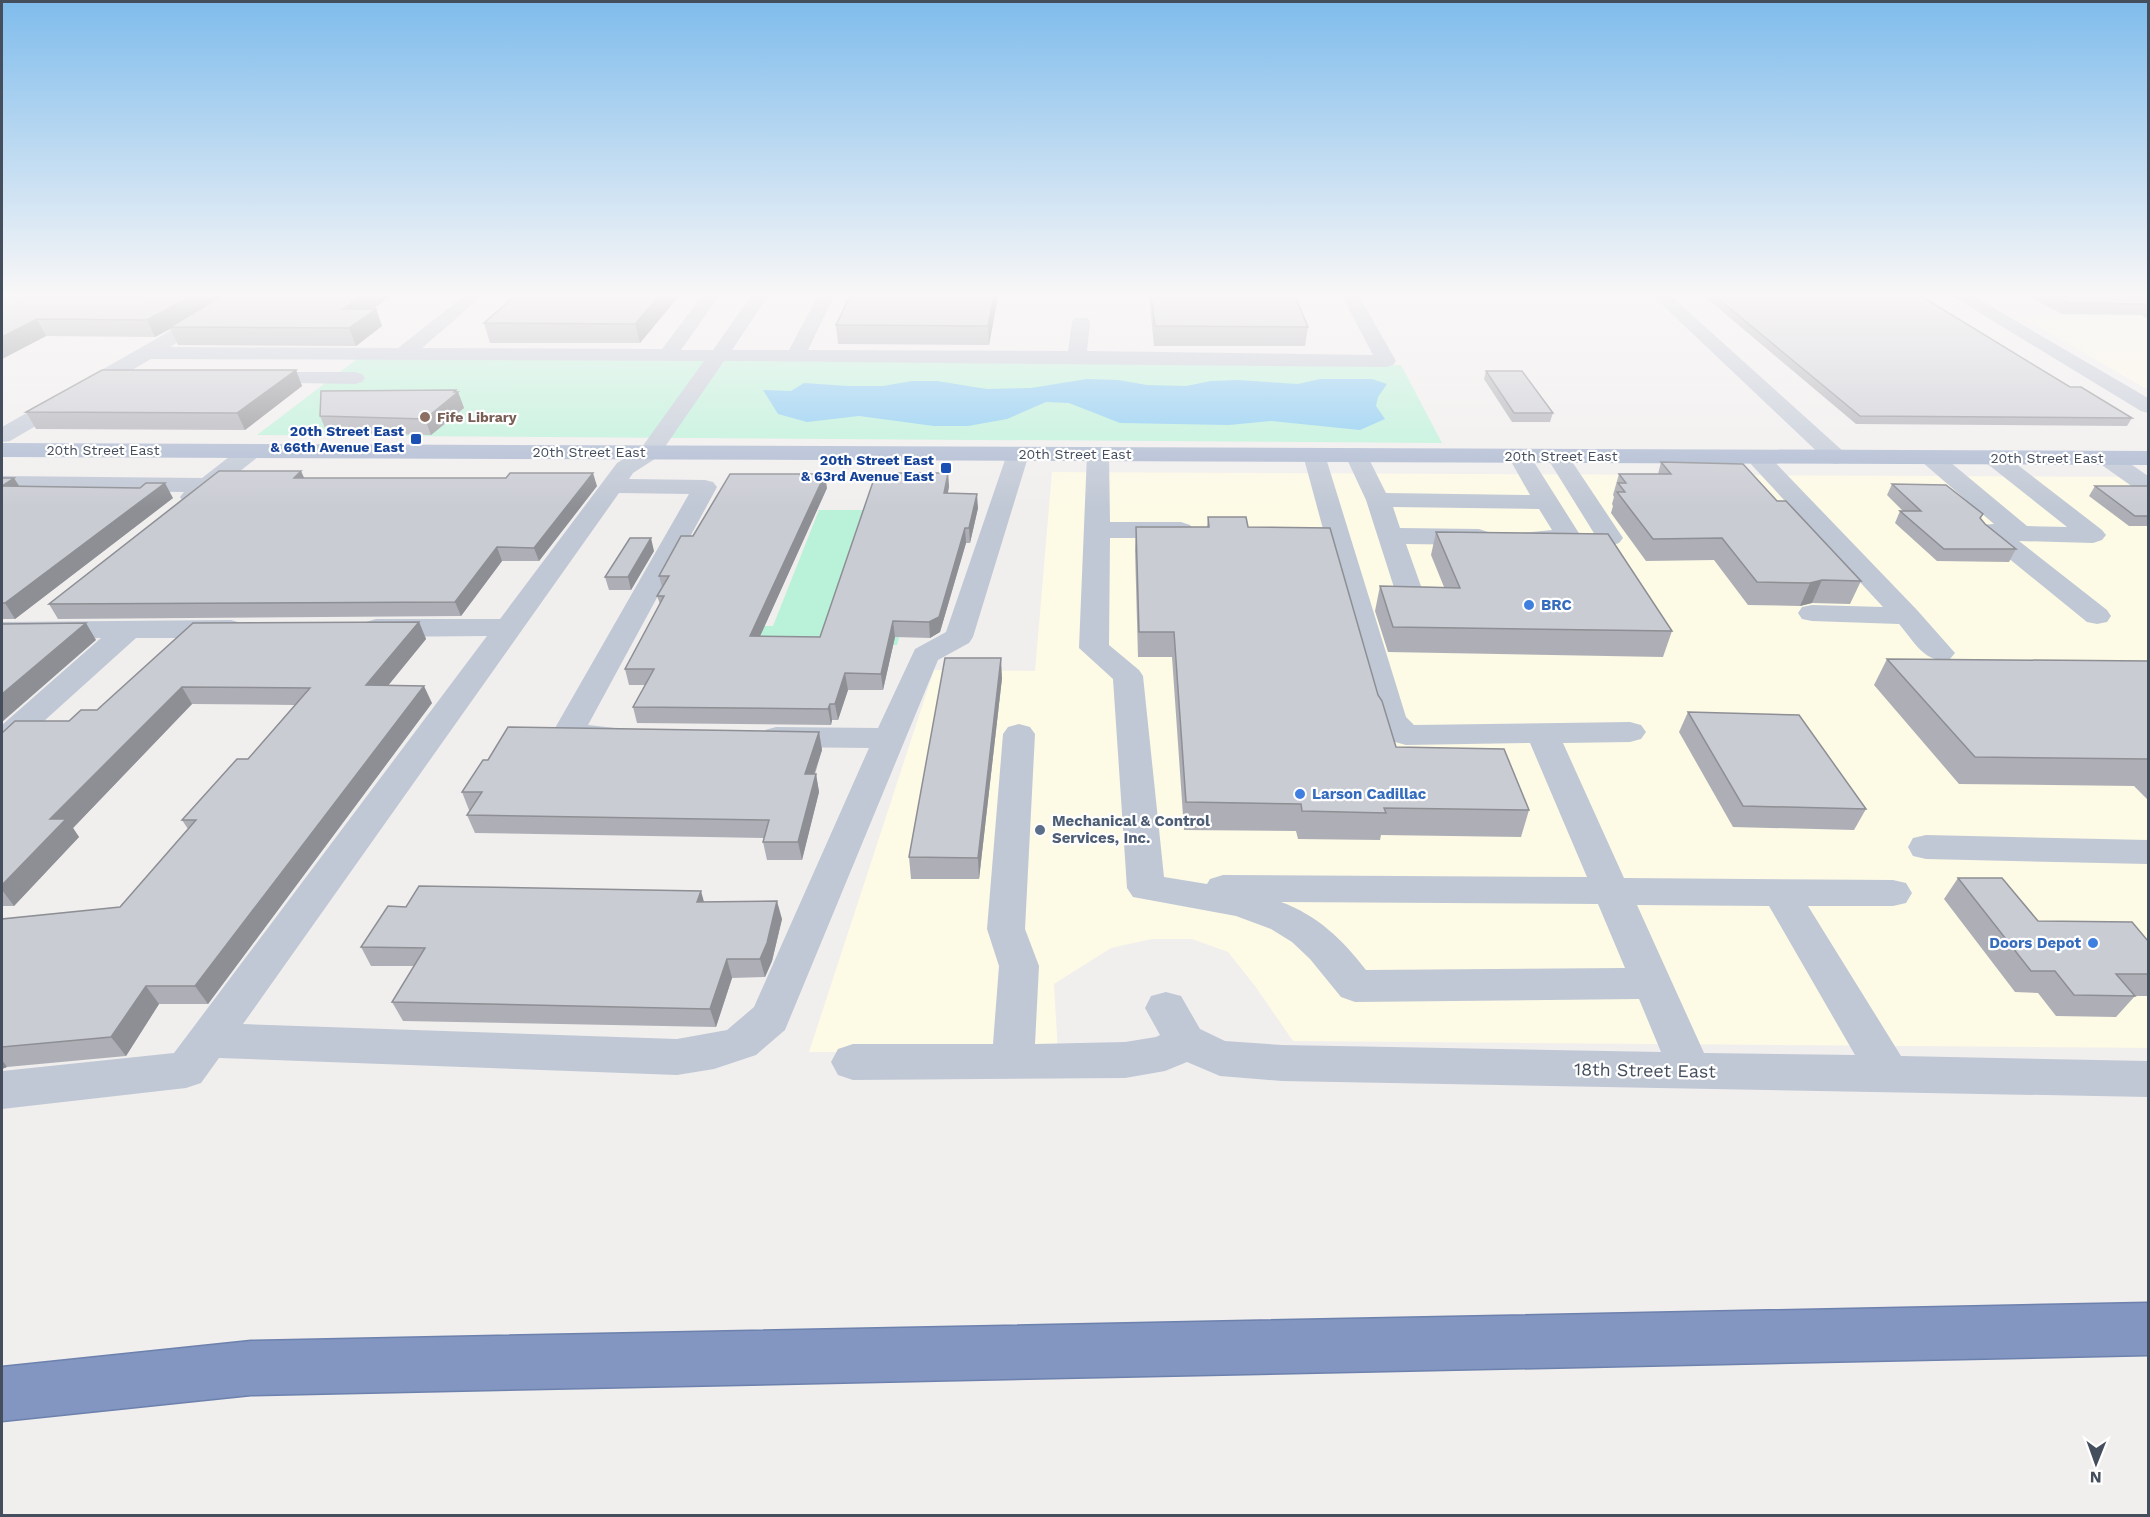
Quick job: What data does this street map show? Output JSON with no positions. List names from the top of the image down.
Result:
{
  "streets": {
    "main road": ["20th Street East"],
    "street": ["18th Street East"]
  },
  "places": {
    "other": [
      "Fife Library",
      "BRC",
      "Larson Cadillac",
      "Mechanical & Control Services, Inc.",
      "Doors Depot"
    ],
    "transit": ["20th Street East & 66th Avenue East", "20th Street East & 63rd Avenue East"]
  },
  "north": "bottom"
}
